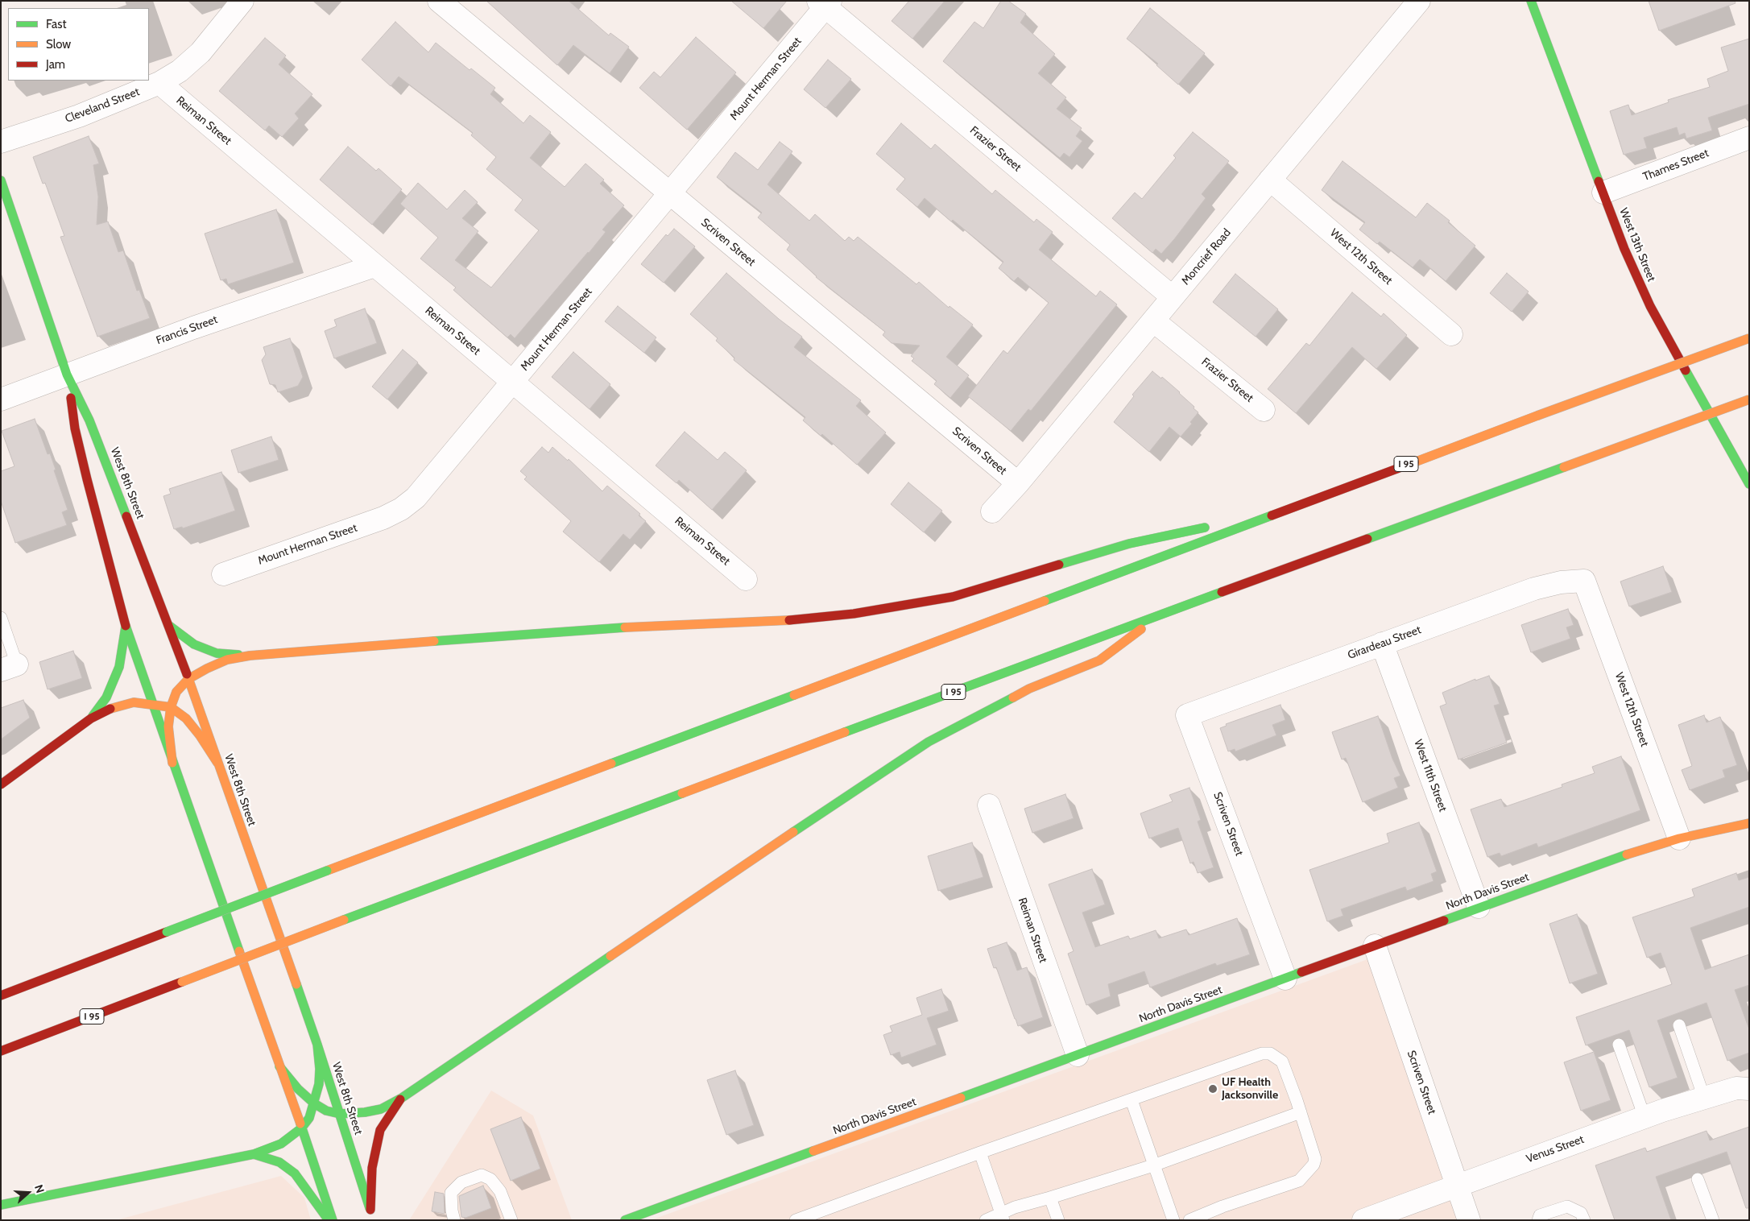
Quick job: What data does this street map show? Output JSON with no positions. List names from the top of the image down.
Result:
{
  "streets": {
    "main road": [
      "West 13th Street",
      "I 95",
      "West 8th Street",
      "North Davis Street"
    ],
    "street": [
      "Mount Herman Street",
      "Cleveland Street",
      "Reiman Street",
      "Frazier Street",
      "Thames Street",
      "Scriven Street",
      "Moncrief Road",
      "West 12th Street",
      "Francis Street",
      "Girardeau Street",
      "West 11th Street",
      "Venus Street"
    ]
  },
  "crossings": [
    ["Mount Herman Street", "Reiman Street"],
    ["Mount Herman Street", "Frazier Street"],
    ["Mount Herman Street", "Scriven Street"],
    ["Cleveland Street", "Reiman Street"],
    ["Reiman Street", "Francis Street"],
    ["Reiman Street", "North Davis Street"],
    ["Frazier Street", "Moncrief Road"],
    ["Thames Street", "West 13th Street"],
    ["Scriven Street", "Moncrief Road"],
    ["Scriven Street", "Girardeau Street"],
    ["Scriven Street", "North Davis Street"],
    ["Scriven Street", "Venus Street"],
    ["Moncrief Road", "West 12th Street"],
    ["West 12th Street", "Girardeau Street"],
    ["West 12th Street", "North Davis Street"],
    ["Francis Street", "West 8th Street"],
    ["Girardeau Street", "West 11th Street"],
    ["West 11th Street", "North Davis Street"]
  ],
  "places": ["UF Health Jacksonville"],
  "legend": ["Fast", "Slow", "Jam"],
  "north": "right"
}
